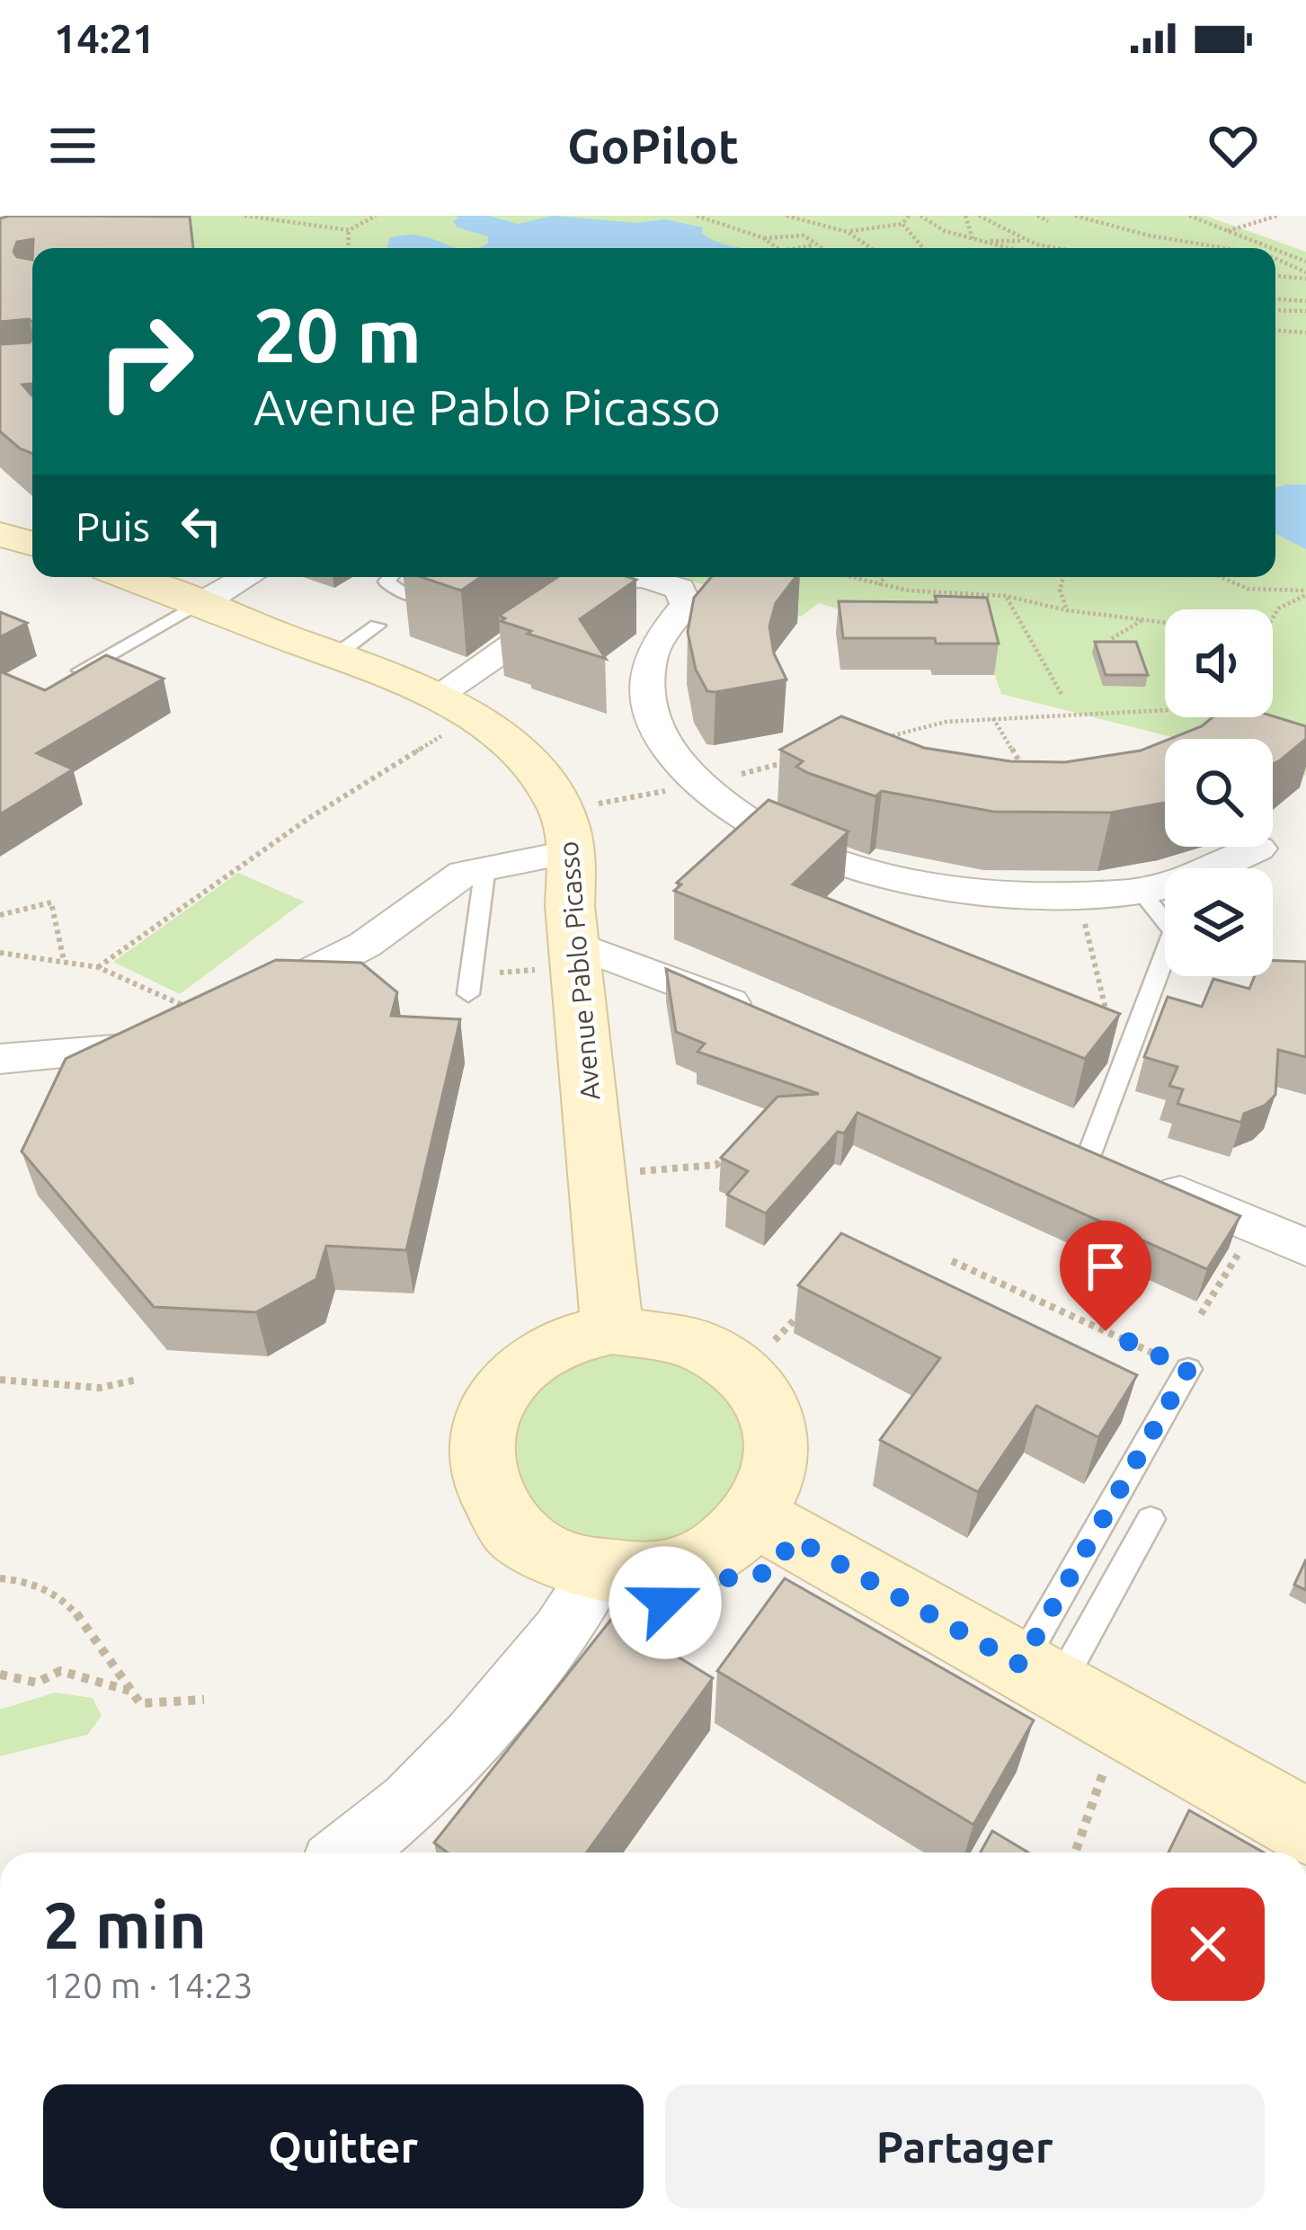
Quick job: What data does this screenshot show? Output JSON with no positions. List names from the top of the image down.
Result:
{
  "streets": {
    "street": ["Avenue Pablo Picasso"]
  },
  "page": {
    "status": "14:21",
    "header": "GoPilot",
    "turn": ["20 m", "Avenue Pablo Picasso"],
    "then": "Puis",
    "heading": ["2 min", "120 m · 14:23"],
    "buttons": ["Quitter", "Partager"]
  }
}
